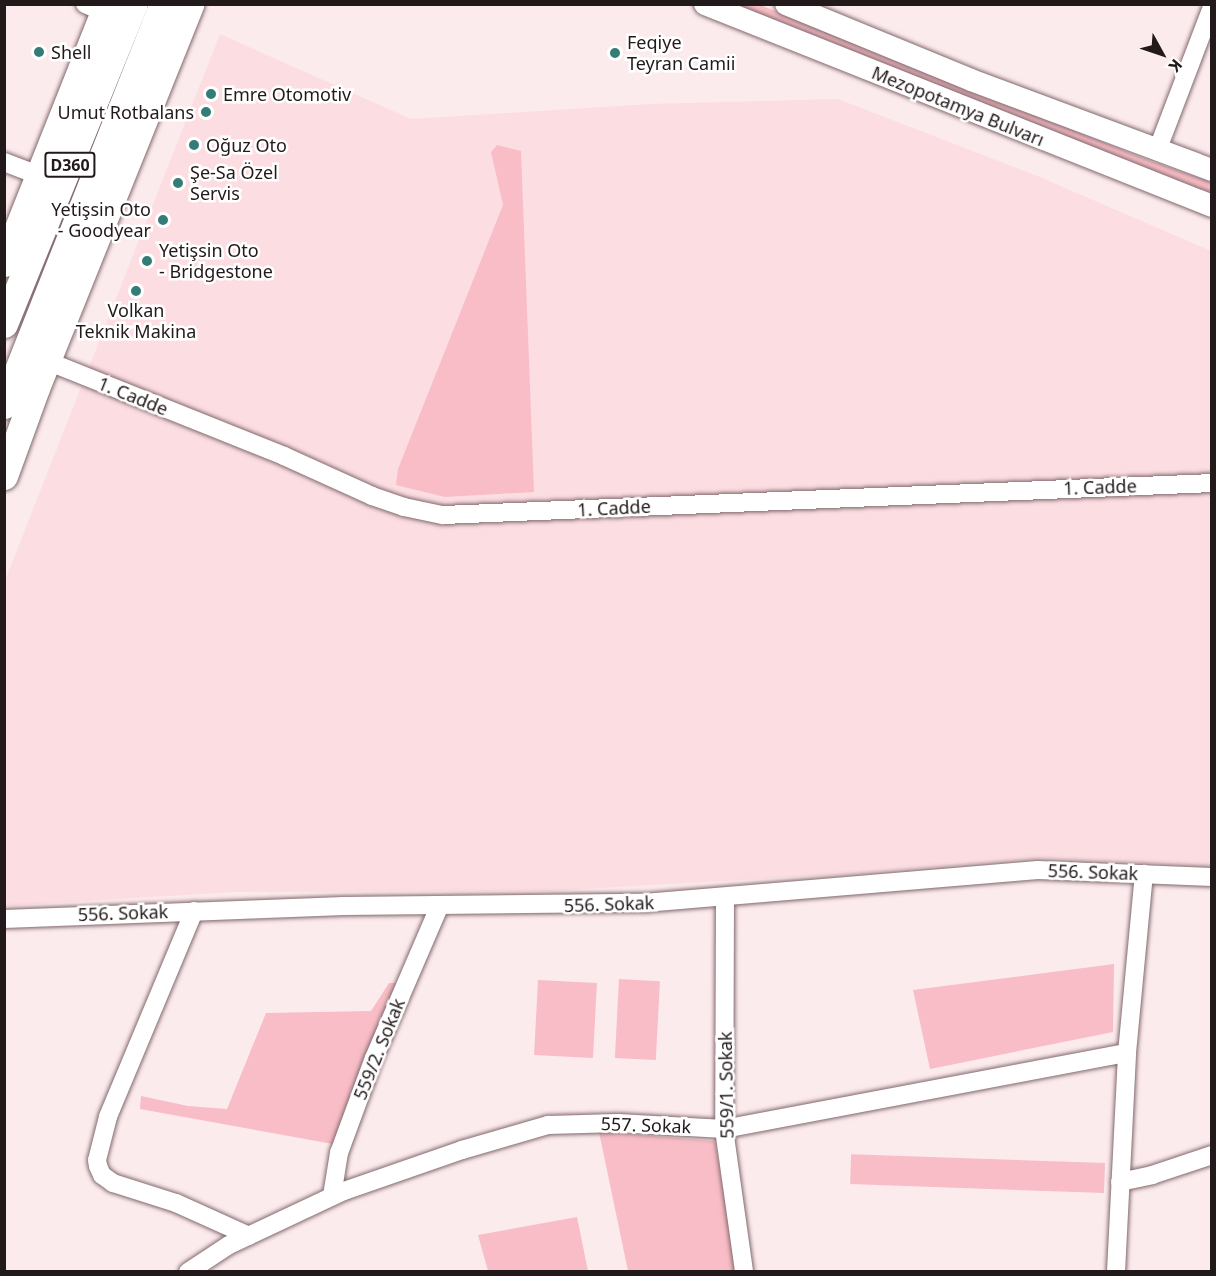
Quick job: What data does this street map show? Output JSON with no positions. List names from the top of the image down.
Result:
{
  "streets": {
    "highway": ["D360"],
    "main road": ["Mezopotamya Bulvarı"],
    "street": [
      "1. Cadde",
      "556. Sokak",
      "559/2. Sokak",
      "559/1. Sokak",
      "557. Sokak"
    ]
  },
  "crossings": [
    ["556. Sokak", "559/2. Sokak"],
    ["556. Sokak", "559/1. Sokak"],
    ["559/2. Sokak", "557. Sokak"],
    ["559/1. Sokak", "557. Sokak"]
  ],
  "places": [
    "Shell",
    "Feqiye Teyran Camii",
    "Emre Otomotiv",
    "Umut Rotbalans",
    "Oğuz Oto",
    "Şe-Sa Özel Servis",
    "Yetişsin Oto - Goodyear",
    "Yetişsin Oto - Bridgestone",
    "Volkan Teknik Makina"
  ],
  "north": "bottom right"
}
